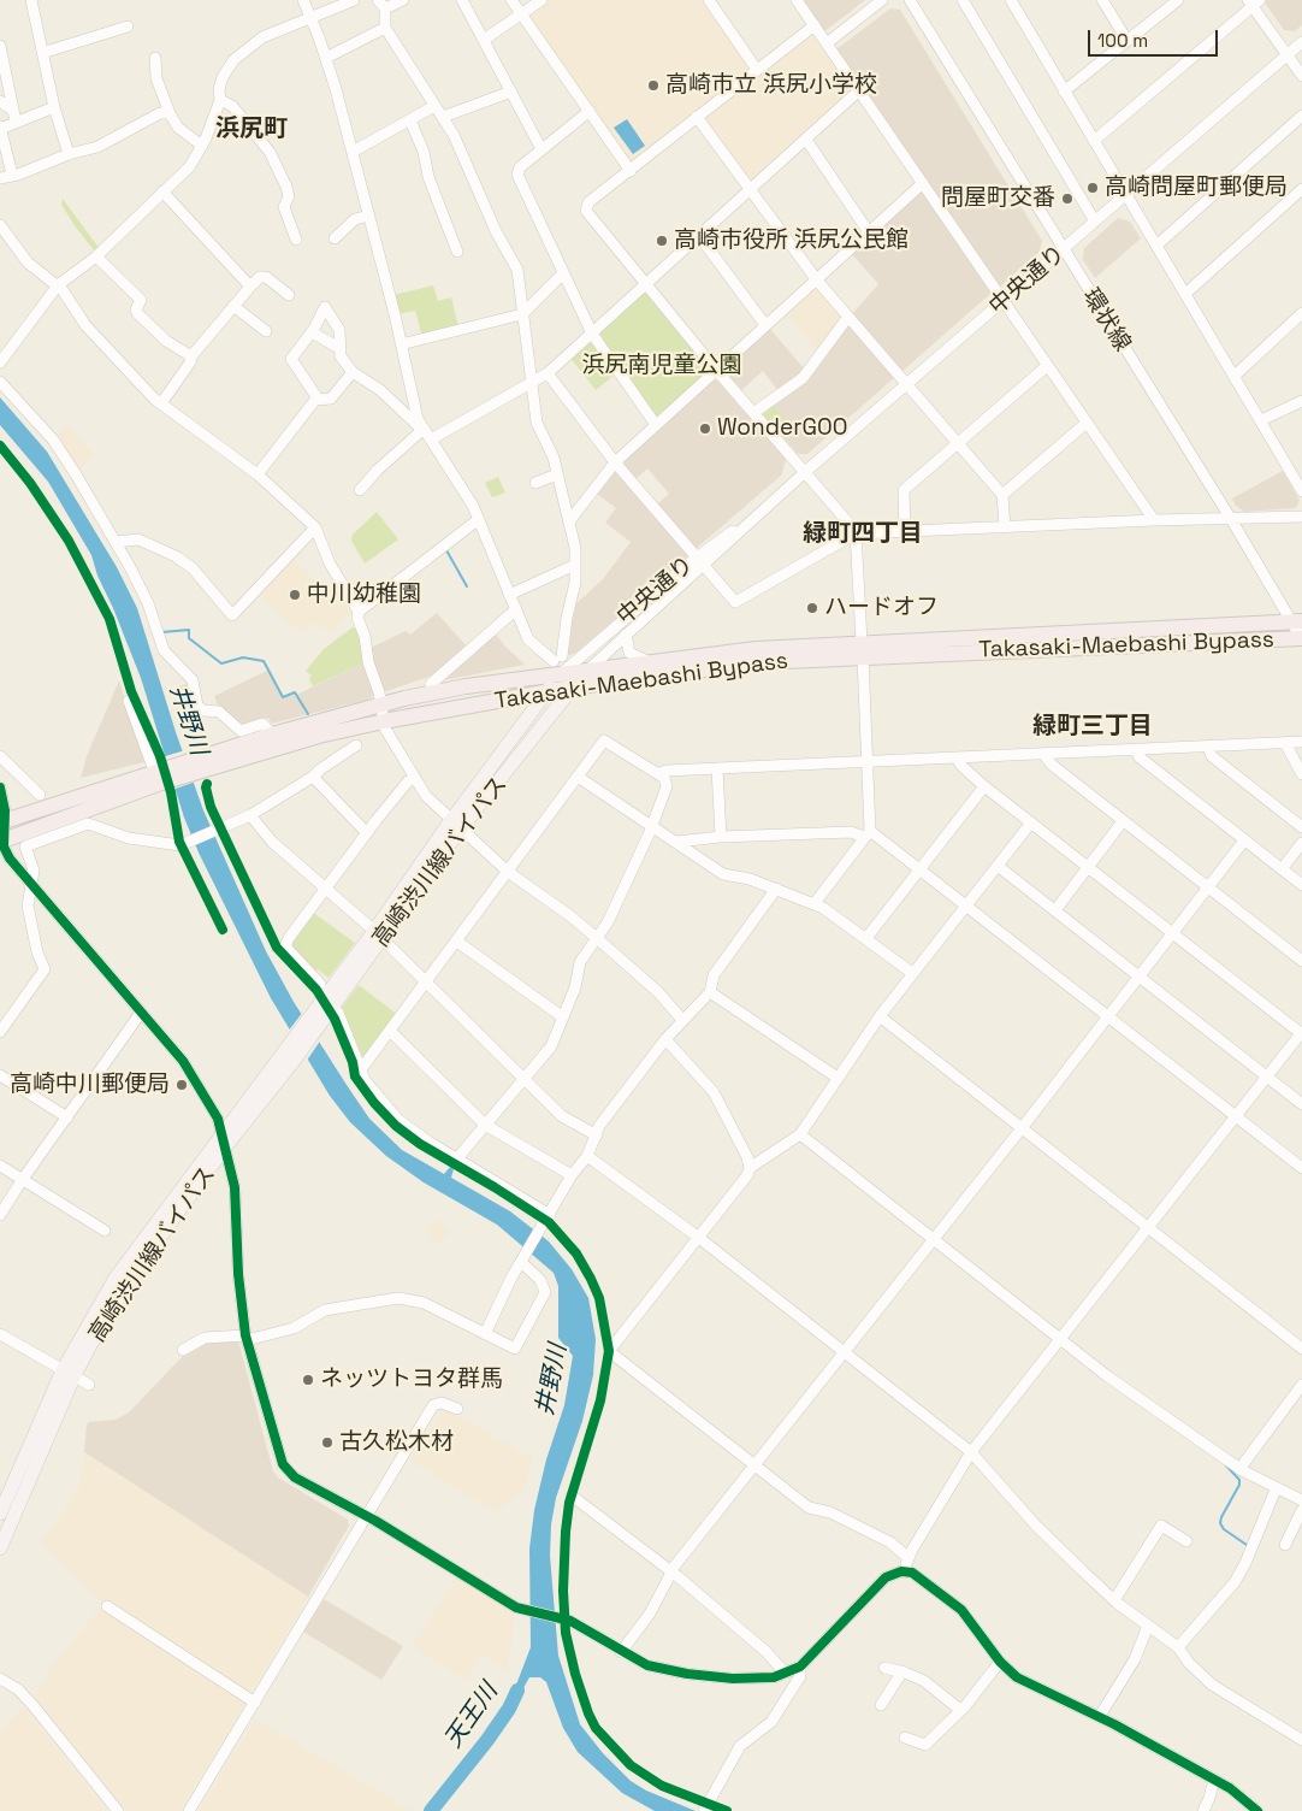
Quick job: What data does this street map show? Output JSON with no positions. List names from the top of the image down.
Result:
{
  "streets": {
    "highway": ["Takasaki-Maebashi Bypass"],
    "main road": ["高崎渋川線バイパス"],
    "street": ["中央通り", "環状線"]
  },
  "crossings": [
    ["中央通り", "環状線"],
    ["中央通り", "Takasaki-Maebashi Bypass"],
    ["中央通り", "高崎渋川線バイパス"],
    ["環状線", "Takasaki-Maebashi Bypass"],
    ["Takasaki-Maebashi Bypass", "高崎渋川線バイパス"]
  ],
  "districts": ["浜尻町", "緑町四丁目", "緑町三丁目"],
  "water": ["井野川", "天王川"],
  "parks": ["浜尻南児童公園"],
  "places": [
    "高崎市立 浜尻小学校",
    "高崎問屋町郵便局",
    "問屋町交番",
    "高崎市役所 浜尻公民館",
    "WonderGOO",
    "中川幼稚園",
    "ハードオフ",
    "高崎中川郵便局",
    "ネッツトヨタ群馬",
    "古久松木材"
  ],
  "scale_bar": "100 m"
}
